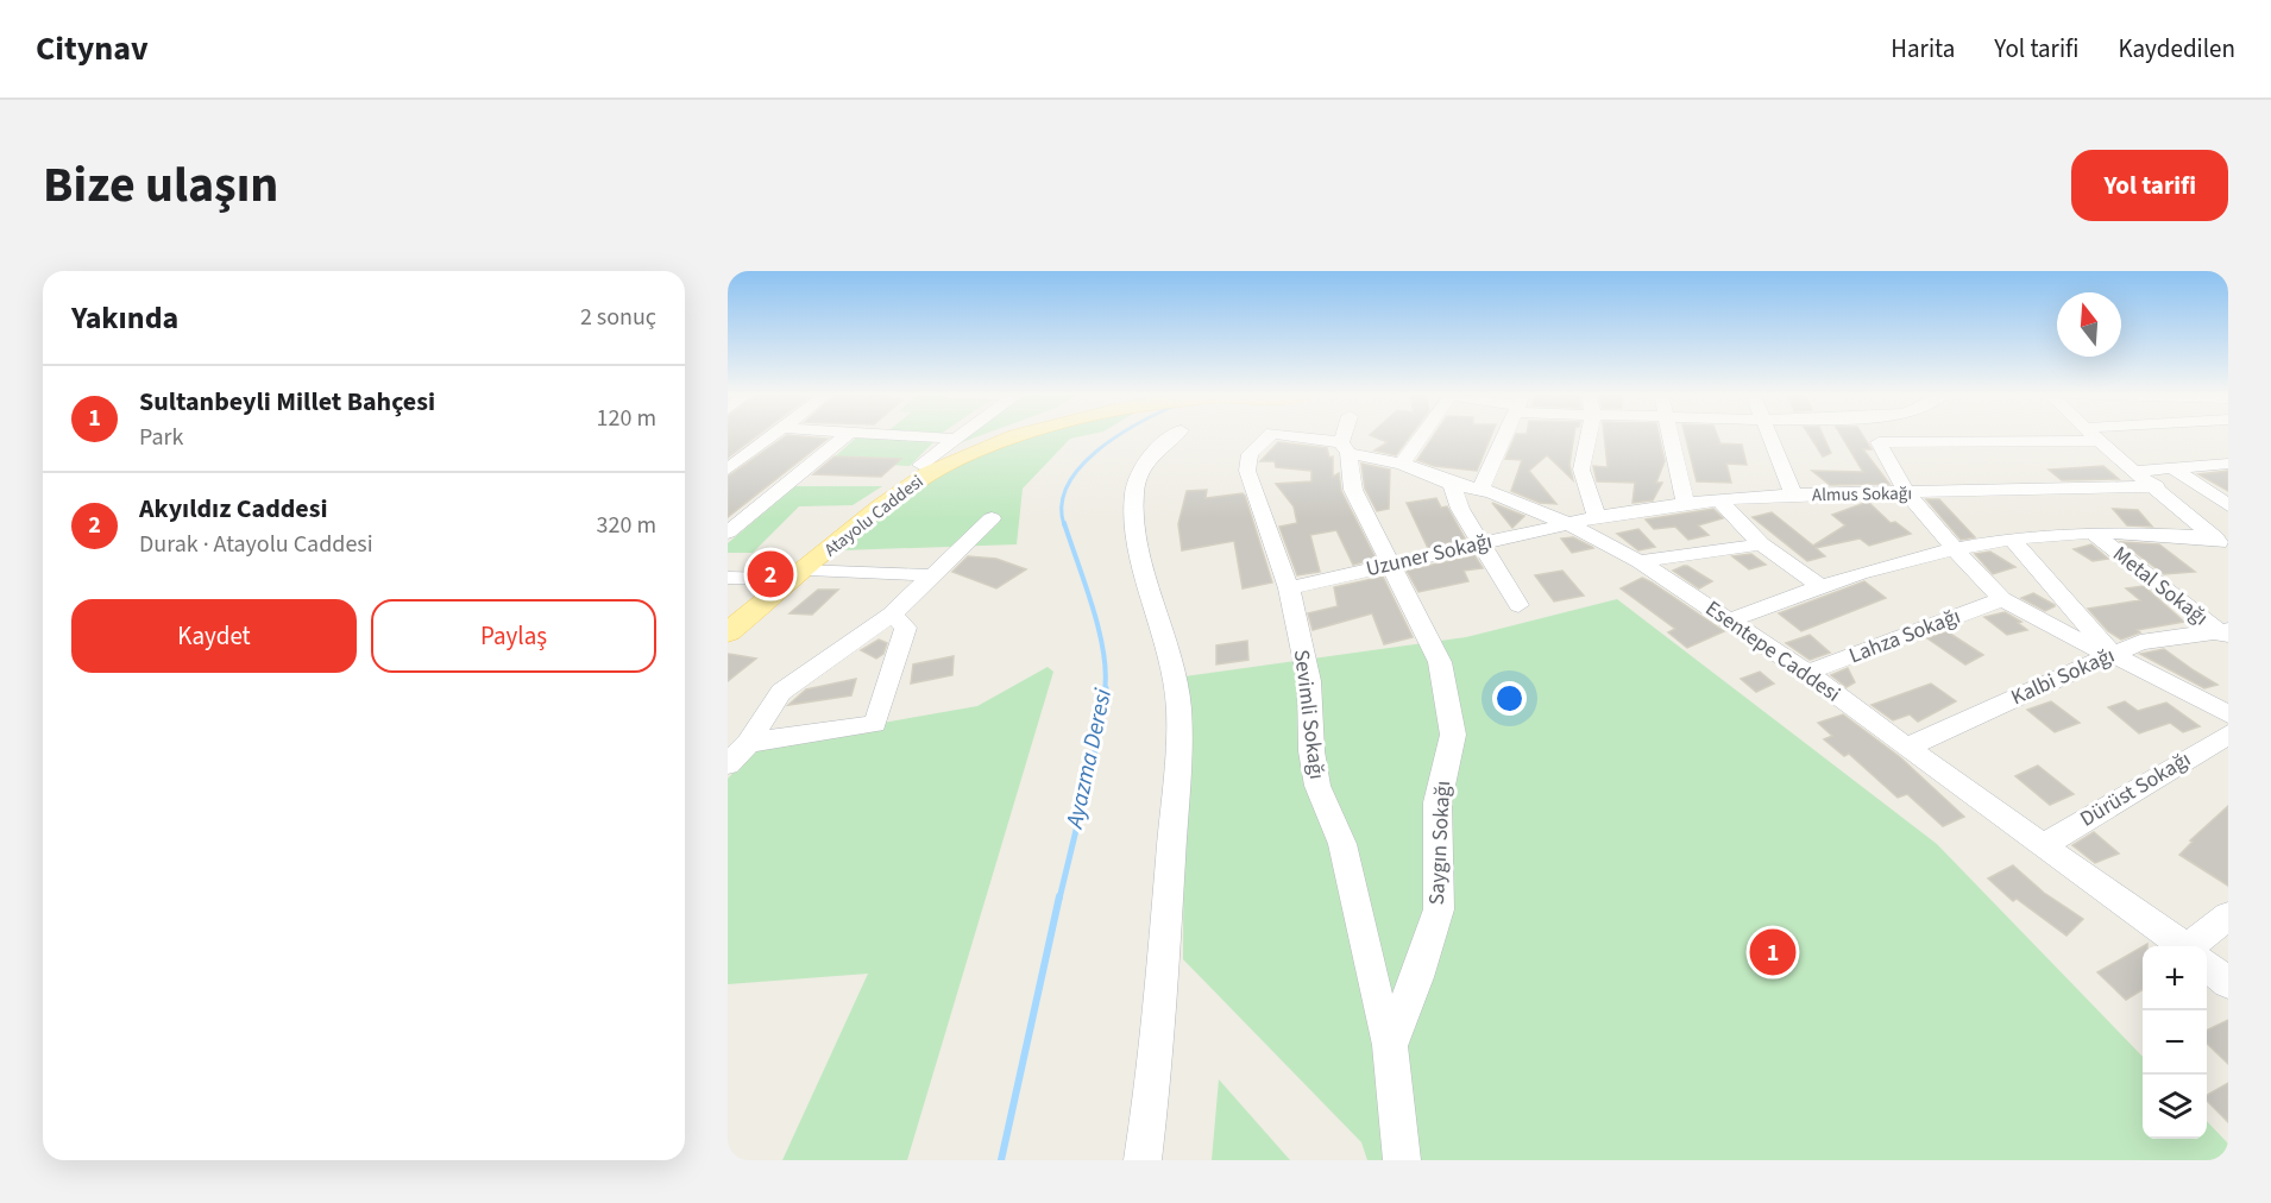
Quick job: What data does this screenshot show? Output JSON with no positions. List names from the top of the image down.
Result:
{
  "streets": {
    "main road": ["Atayolu Caddesi"],
    "street": [
      "Almus Sokağı",
      "Uzuner Sokağı",
      "Metal Sokağı",
      "Lahza Sokağı",
      "Esentepe Caddesi",
      "Kalbi Sokağı",
      "Sevimli Sokağı",
      "Dürüst Sokağı",
      "Saygın Sokağı"
    ]
  },
  "crossings": [
    ["Almus Sokağı", "Uzuner Sokağı"],
    ["Almus Sokağı", "Esentepe Caddesi"],
    ["Uzuner Sokağı", "Esentepe Caddesi"],
    ["Uzuner Sokağı", "Sevimli Sokağı"],
    ["Uzuner Sokağı", "Saygın Sokağı"],
    ["Metal Sokağı", "Kalbi Sokağı"],
    ["Lahza Sokağı", "Esentepe Caddesi"],
    ["Esentepe Caddesi", "Kalbi Sokağı"],
    ["Esentepe Caddesi", "Dürüst Sokağı"],
    ["Esentepe Caddesi", "Saygın Sokağı"],
    ["Sevimli Sokağı", "Saygın Sokağı"]
  ],
  "water": ["Ayazma Deresi"],
  "north": "top",
  "page": {
    "header": "Citynav",
    "nav": ["Harita", "Yol tarifi", "Kaydedilen"],
    "title": "Bize ulaşın",
    "buttons": [
      "Yol tarifi",
      ["Kaydet", "Paylaş"]
    ],
    "heading": ["Yakında", "2 sonuç"],
    "list": [
      {
        "mark": "1",
        "name": "Sultanbeyli Millet Bahçesi",
        "note": "Park",
        "value": "120 m"
      },
      {
        "mark": "2",
        "name": "Akyıldız Caddesi",
        "note": "Durak · Atayolu Caddesi",
        "value": "320 m"
      }
    ],
    "pins": ["2", "1"],
    "map_buttons": ["+", "−"]
  }
}
